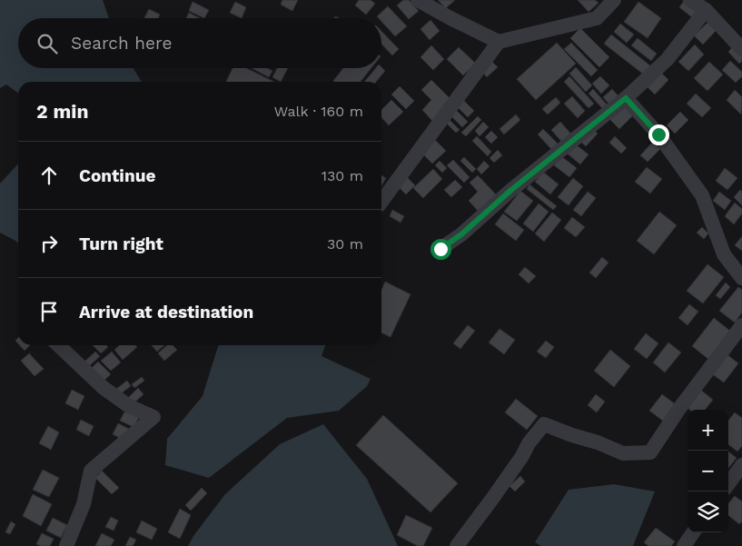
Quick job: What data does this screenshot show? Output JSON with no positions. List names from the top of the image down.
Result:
{
  "page": {
    "search": "Search here",
    "heading": ["2 min", "Walk · 160 m"],
    "list": [
      ["Continue", "130 m"],
      ["Turn right", "30 m"],
      "Arrive at destination"
    ],
    "map_buttons": ["+", "−"]
  }
}
